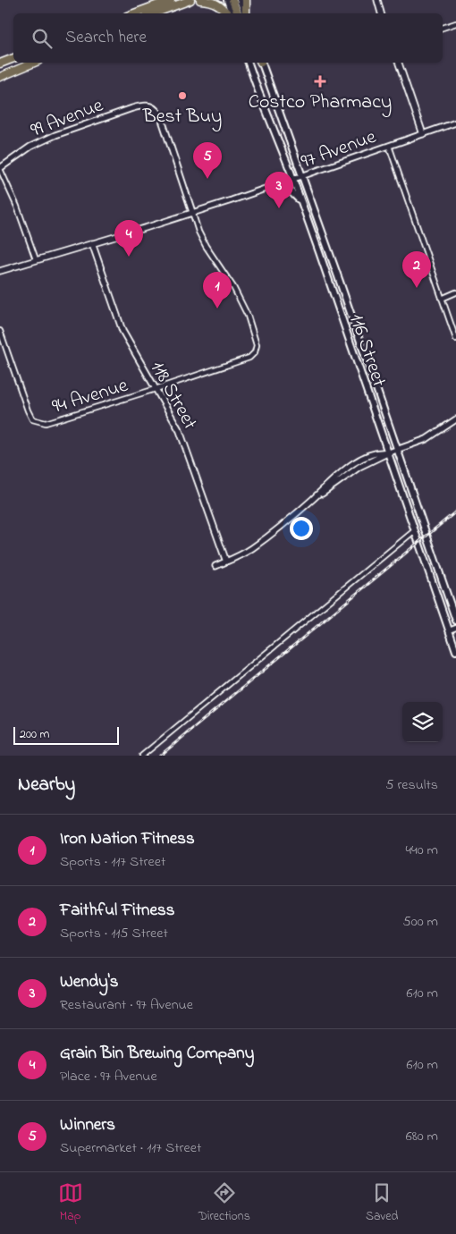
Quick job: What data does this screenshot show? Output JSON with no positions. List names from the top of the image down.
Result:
{
  "streets": {
    "main road": ["116 Street"],
    "street": [
      "99 Avenue",
      "97 Avenue",
      "94 Avenue",
      "118 Street"
    ]
  },
  "crossings": [
    ["99 Avenue", "97 Avenue"],
    ["99 Avenue", "94 Avenue"],
    ["97 Avenue", "116 Street"],
    ["97 Avenue", "94 Avenue"],
    ["97 Avenue", "118 Street"],
    ["94 Avenue", "118 Street"]
  ],
  "places": {
    "health": ["Costco Pharmacy"],
    "other": ["Best Buy"]
  },
  "scale_bar": "200 m",
  "page": {
    "search": "Search here",
    "pins": [
      "5",
      "3",
      "4",
      "2",
      "1"
    ],
    "scale": "200 m",
    "heading": ["Nearby", "5 results"],
    "list": [
      {
        "mark": "1",
        "name": "Iron Nation Fitness",
        "note": "Sports · 117 Street",
        "value": "440 m"
      },
      {
        "mark": "2",
        "name": "Faithful Fitness",
        "note": "Sports · 115 Street",
        "value": "500 m"
      },
      {
        "mark": "3",
        "name": "Wendy's",
        "note": "Restaurant · 97 Avenue",
        "value": "610 m"
      },
      {
        "mark": "4",
        "name": "Grain Bin Brewing Company",
        "note": "Place · 97 Avenue",
        "value": "610 m"
      },
      {
        "mark": "5",
        "name": "Winners",
        "note": "Supermarket · 117 Street",
        "value": "680 m"
      }
    ],
    "nav": ["Map", "Directions", "Saved"]
  }
}
